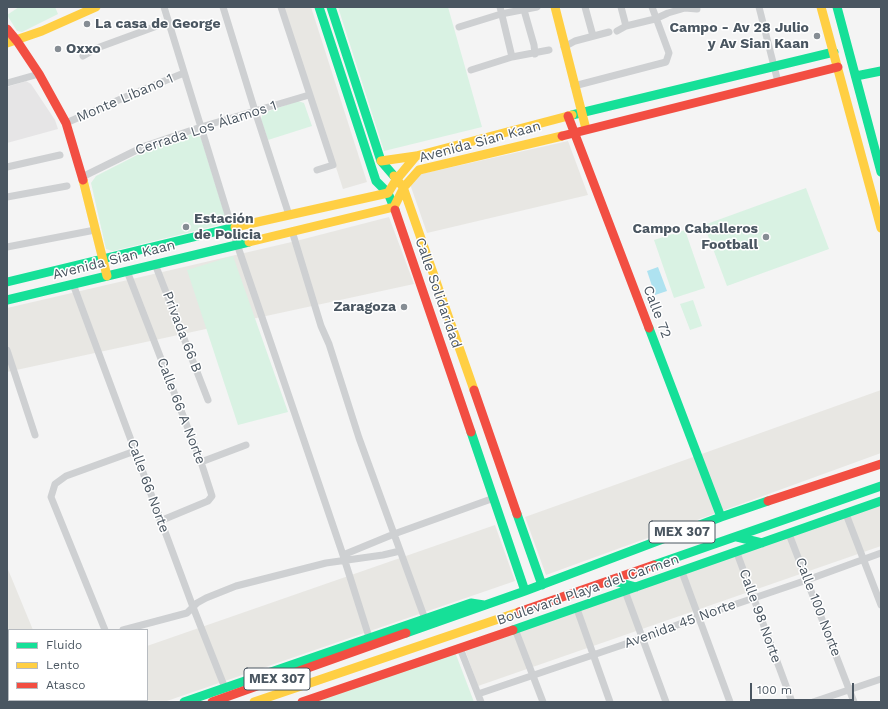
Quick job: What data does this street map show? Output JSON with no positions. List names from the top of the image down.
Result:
{
  "streets": {
    "main road": [
      "Avenida Sian Kaan",
      "Calle Solidaridad",
      "Calle 72",
      "MEX 307",
      "Boulevard Playa del Carmen"
    ],
    "street": [
      "Monte Líbano 1",
      "Cerrada Los Álamos 1",
      "Privada 66 B",
      "Calle 66 A Norte",
      "Calle 66 Norte",
      "Calle 100 Norte",
      "Calle 98 Norte",
      "Avenida 45 Norte"
    ]
  },
  "crossings": [
    ["Avenida Sian Kaan", "Calle Solidaridad"],
    ["Avenida Sian Kaan", "Calle 72"],
    ["Avenida Sian Kaan", "Privada 66 B"],
    ["Avenida Sian Kaan", "Calle 66 A Norte"],
    ["Avenida Sian Kaan", "Calle 66 Norte"],
    ["Calle Solidaridad", "MEX 307"],
    ["Calle 72", "MEX 307"],
    ["Calle 66 A Norte", "Calle 66 Norte"],
    ["Calle 66 Norte", "Boulevard Playa del Carmen"],
    ["MEX 307", "Boulevard Playa del Carmen"],
    ["Boulevard Playa del Carmen", "Calle 100 Norte"],
    ["Boulevard Playa del Carmen", "Calle 98 Norte"],
    ["Calle 100 Norte", "Avenida 45 Norte"],
    ["Calle 98 Norte", "Avenida 45 Norte"]
  ],
  "places": [
    "La casa de George",
    "Campo - Av 28 Julio y Av Sian Kaan",
    "Oxxo",
    "Estación de Policia",
    "Campo Caballeros Football",
    "Zaragoza"
  ],
  "legend": ["Fluido", "Lento", "Atasco"],
  "scale_bar": "100 m"
}
